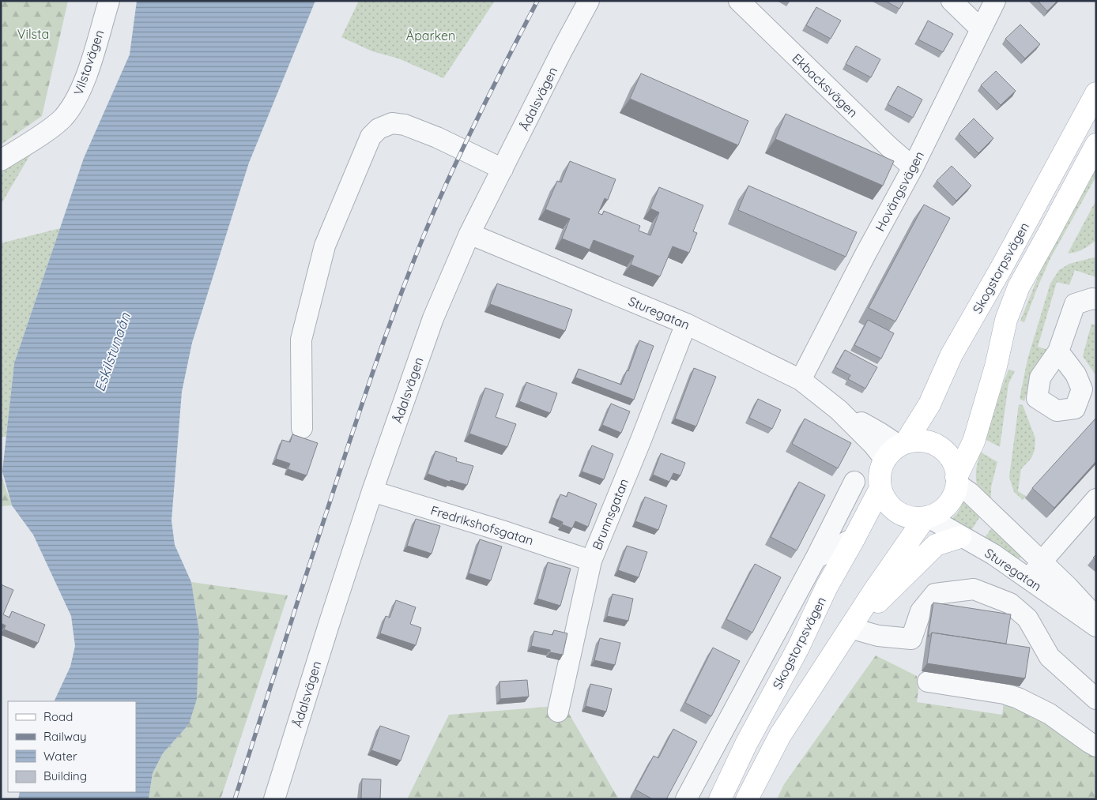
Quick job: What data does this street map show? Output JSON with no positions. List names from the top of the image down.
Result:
{
  "streets": {
    "main road": ["Skogstorpsvägen"],
    "street": [
      "Vilstavägen",
      "Ekbacksvägen",
      "Ådalsvägen",
      "Hovängsvägen",
      "Sturegatan",
      "Brunnsgatan",
      "Fredrikshofsgatan"
    ]
  },
  "crossings": [
    ["Ekbacksvägen", "Hovängsvägen"],
    ["Ådalsvägen", "Sturegatan"],
    ["Ådalsvägen", "Fredrikshofsgatan"],
    ["Hovängsvägen", "Sturegatan"],
    ["Skogstorpsvägen", "Sturegatan"],
    ["Sturegatan", "Brunnsgatan"],
    ["Brunnsgatan", "Fredrikshofsgatan"]
  ],
  "water": ["Eskilstunaån"],
  "parks": ["Vilsta", "Åparken"],
  "legend": [
    "Road",
    "Railway",
    "Water",
    "Building"
  ]
}
